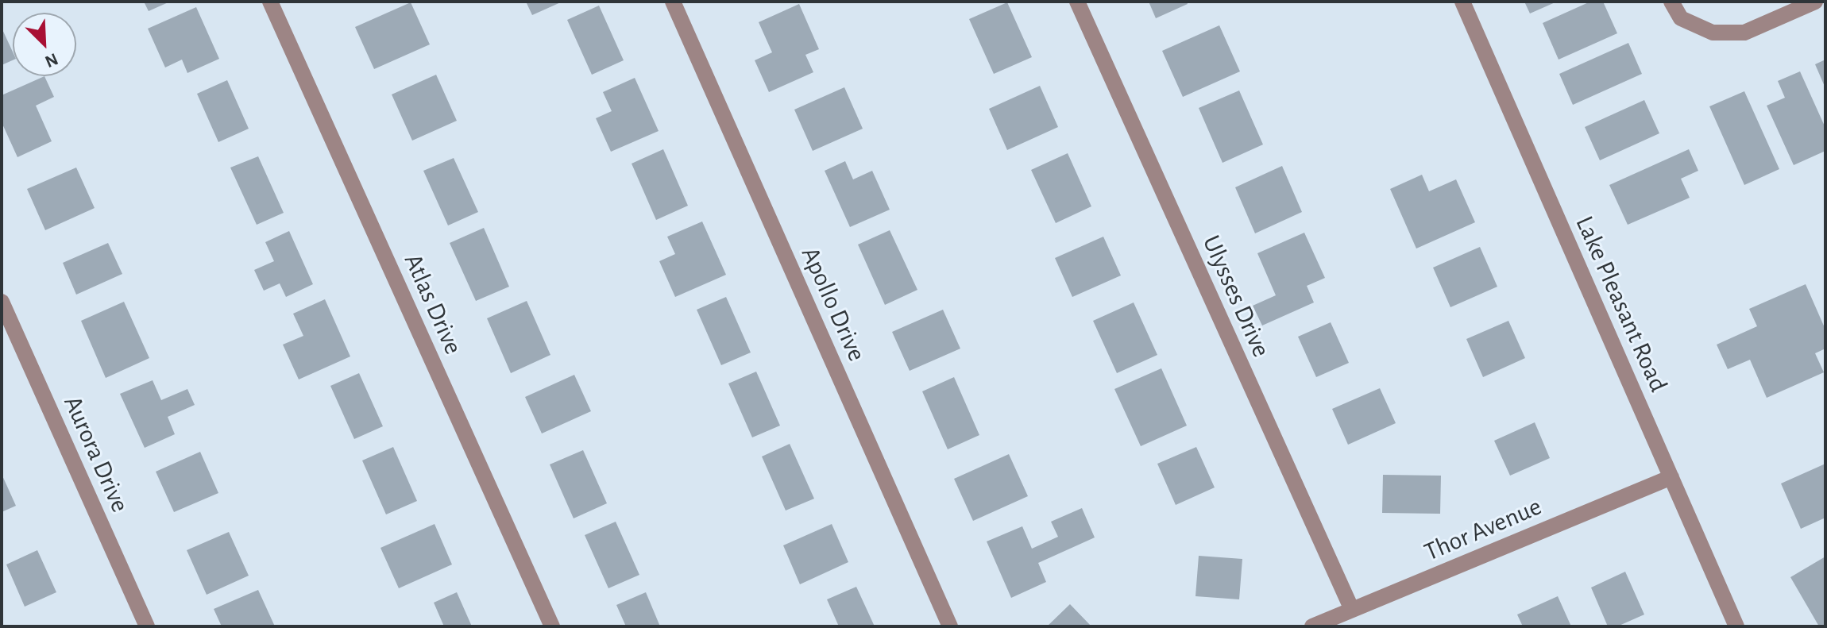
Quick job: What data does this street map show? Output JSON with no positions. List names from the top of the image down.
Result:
{
  "streets": {
    "street": [
      "Ulysses Drive",
      "Atlas Drive",
      "Apollo Drive",
      "Lake Pleasant Road",
      "Aurora Drive",
      "Thor Avenue"
    ]
  },
  "crossings": [
    ["Ulysses Drive", "Thor Avenue"],
    ["Lake Pleasant Road", "Thor Avenue"]
  ],
  "north": "bottom right"
}
